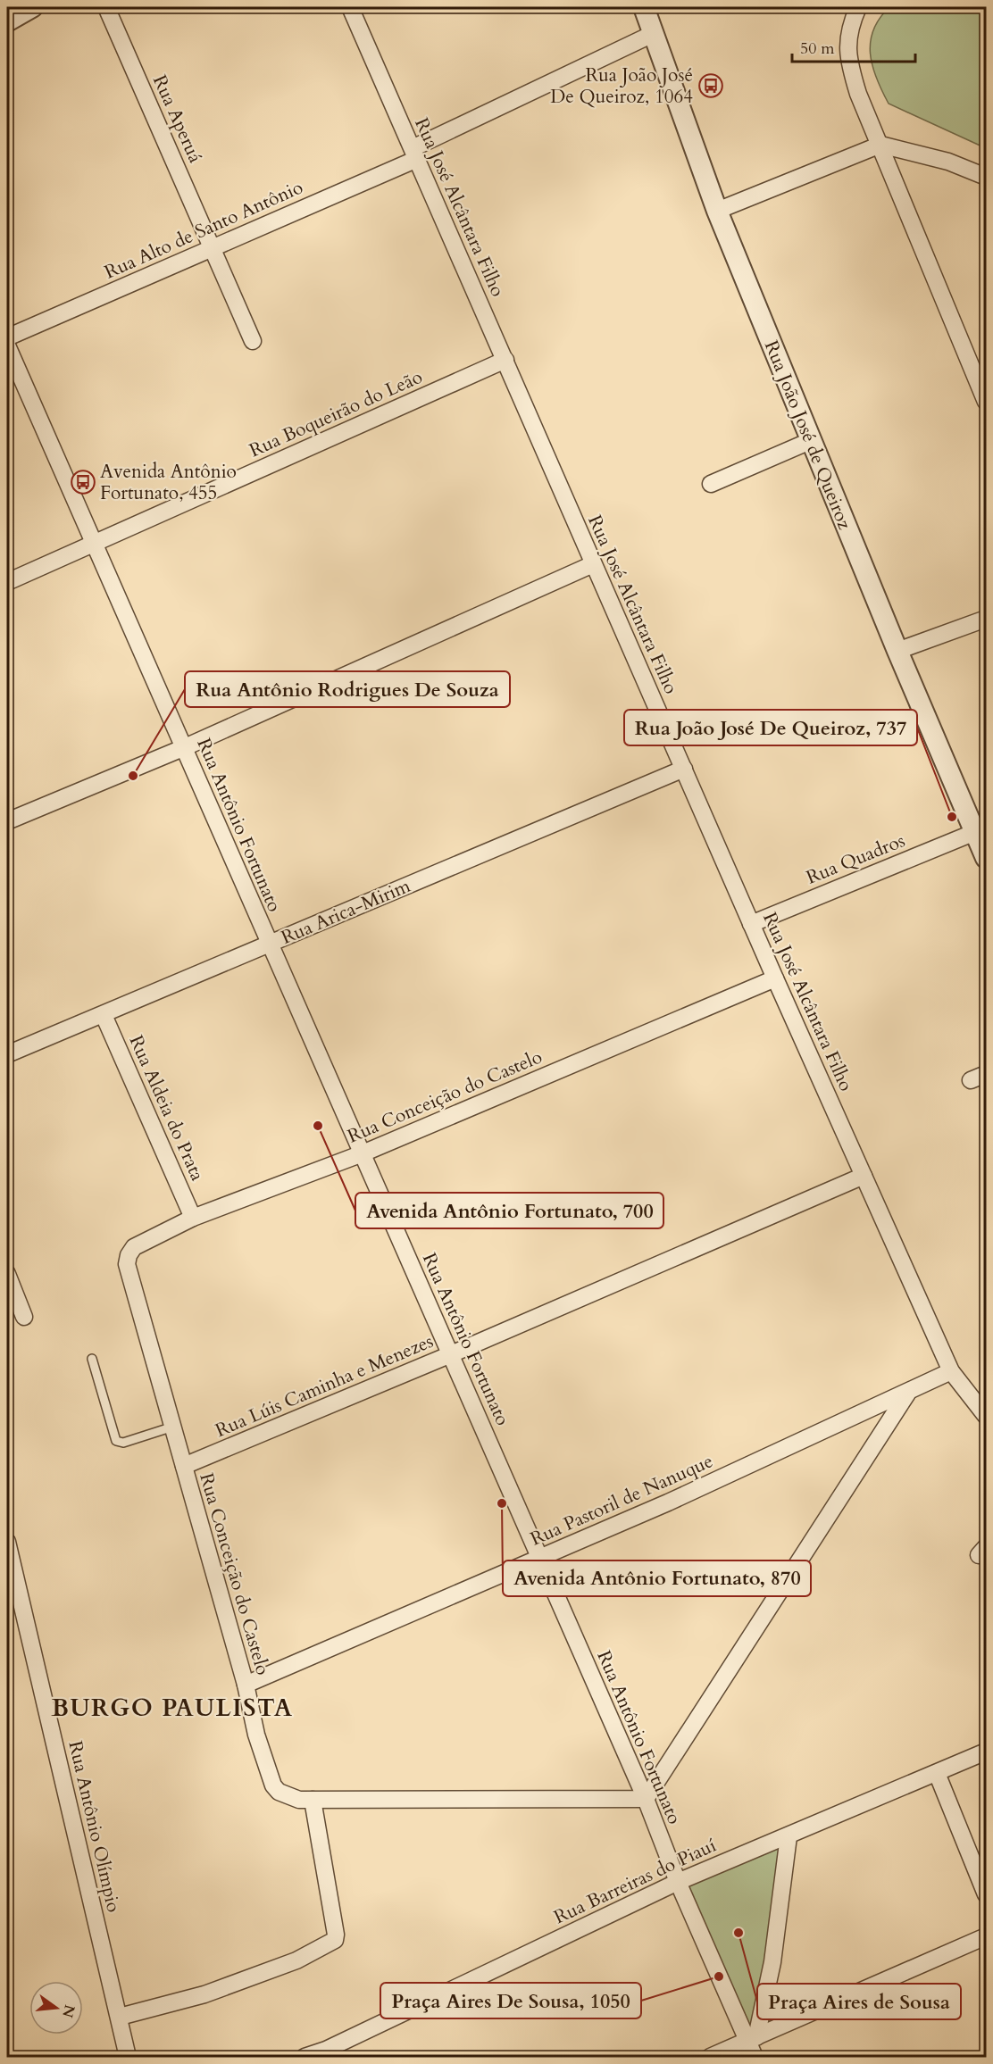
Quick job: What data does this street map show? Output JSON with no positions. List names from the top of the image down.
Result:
{
  "streets": {
    "street": [
      "Rua Aperuá",
      "Rua José Alcântara Filho",
      "Rua Alto de Santo Antônio",
      "Rua Boqueirão do Leão",
      "Rua João José de Queiroz",
      "Rua Antônio Fortunato",
      "Rua Quadros",
      "Rua Arica-Mirim",
      "Rua Conceição do Castelo",
      "Rua Aldeia do Prata",
      "Rua Lúis Caminha e Menezes",
      "Rua Pastoril de Nanuque",
      "Rua Antônio Olímpio",
      "Rua Barreiras do Piauí"
    ]
  },
  "crossings": [
    ["Rua Aperuá", "Rua Alto de Santo Antônio"],
    ["Rua José Alcântara Filho", "Rua Alto de Santo Antônio"],
    ["Rua José Alcântara Filho", "Rua Boqueirão do Leão"],
    ["Rua José Alcântara Filho", "Rua Quadros"],
    ["Rua José Alcântara Filho", "Rua Arica-Mirim"],
    ["Rua José Alcântara Filho", "Rua Conceição do Castelo"],
    ["Rua José Alcântara Filho", "Rua Lúis Caminha e Menezes"],
    ["Rua José Alcântara Filho", "Rua Pastoril de Nanuque"],
    ["Rua Alto de Santo Antônio", "Rua João José de Queiroz"],
    ["Rua Boqueirão do Leão", "Rua Antônio Fortunato"],
    ["Rua João José de Queiroz", "Rua Quadros"],
    ["Rua Antônio Fortunato", "Rua Arica-Mirim"],
    ["Rua Antônio Fortunato", "Rua Conceição do Castelo"],
    ["Rua Antônio Fortunato", "Rua Lúis Caminha e Menezes"],
    ["Rua Antônio Fortunato", "Rua Pastoril de Nanuque"],
    ["Rua Antônio Fortunato", "Rua Barreiras do Piauí"],
    ["Rua Arica-Mirim", "Rua Aldeia do Prata"],
    ["Rua Conceição do Castelo", "Rua Aldeia do Prata"],
    ["Rua Conceição do Castelo", "Rua Lúis Caminha e Menezes"],
    ["Rua Conceição do Castelo", "Rua Pastoril de Nanuque"]
  ],
  "districts": ["BURGO PAULISTA"],
  "places": {
    "bus stop": ["Rua João José De Queiroz, 1064", "Avenida Antônio Fortunato, 455"],
    "other": [
      "Rua Antônio Rodrigues De Souza",
      "Rua João José De Queiroz, 737",
      "Avenida Antônio Fortunato, 700",
      "Avenida Antônio Fortunato, 870",
      "Praça Aires de Sousa",
      "Praça Aires De Sousa, 1050"
    ]
  },
  "scale_bar": "50 m",
  "north": "right"
}
